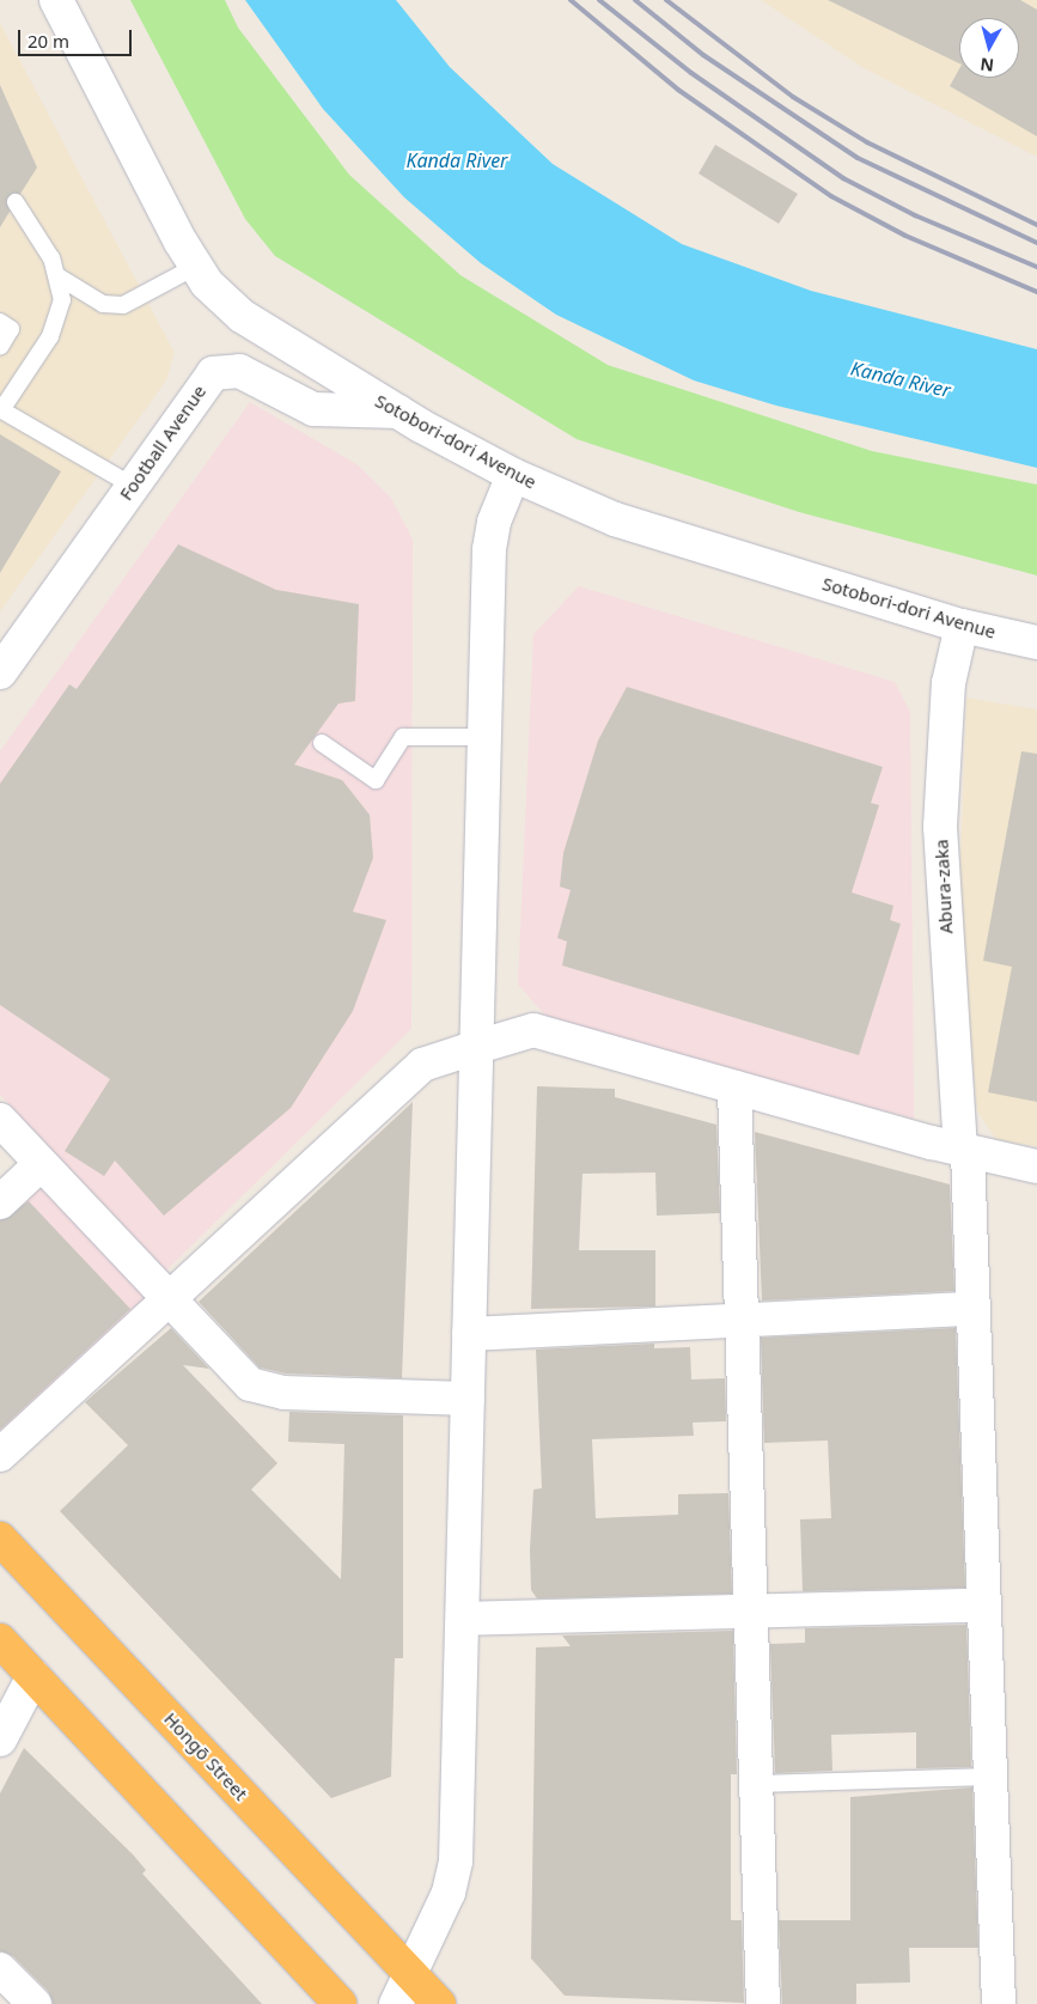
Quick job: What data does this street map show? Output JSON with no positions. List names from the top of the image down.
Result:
{
  "streets": {
    "highway": ["Hongō Street"],
    "street": ["Sotobori-dori Avenue", "Football Avenue", "Abura-zaka"]
  },
  "crossings": [
    ["Sotobori-dori Avenue", "Football Avenue"],
    ["Sotobori-dori Avenue", "Abura-zaka"]
  ],
  "water": ["Kanda River"],
  "scale_bar": "20 m",
  "north": "bottom"
}
